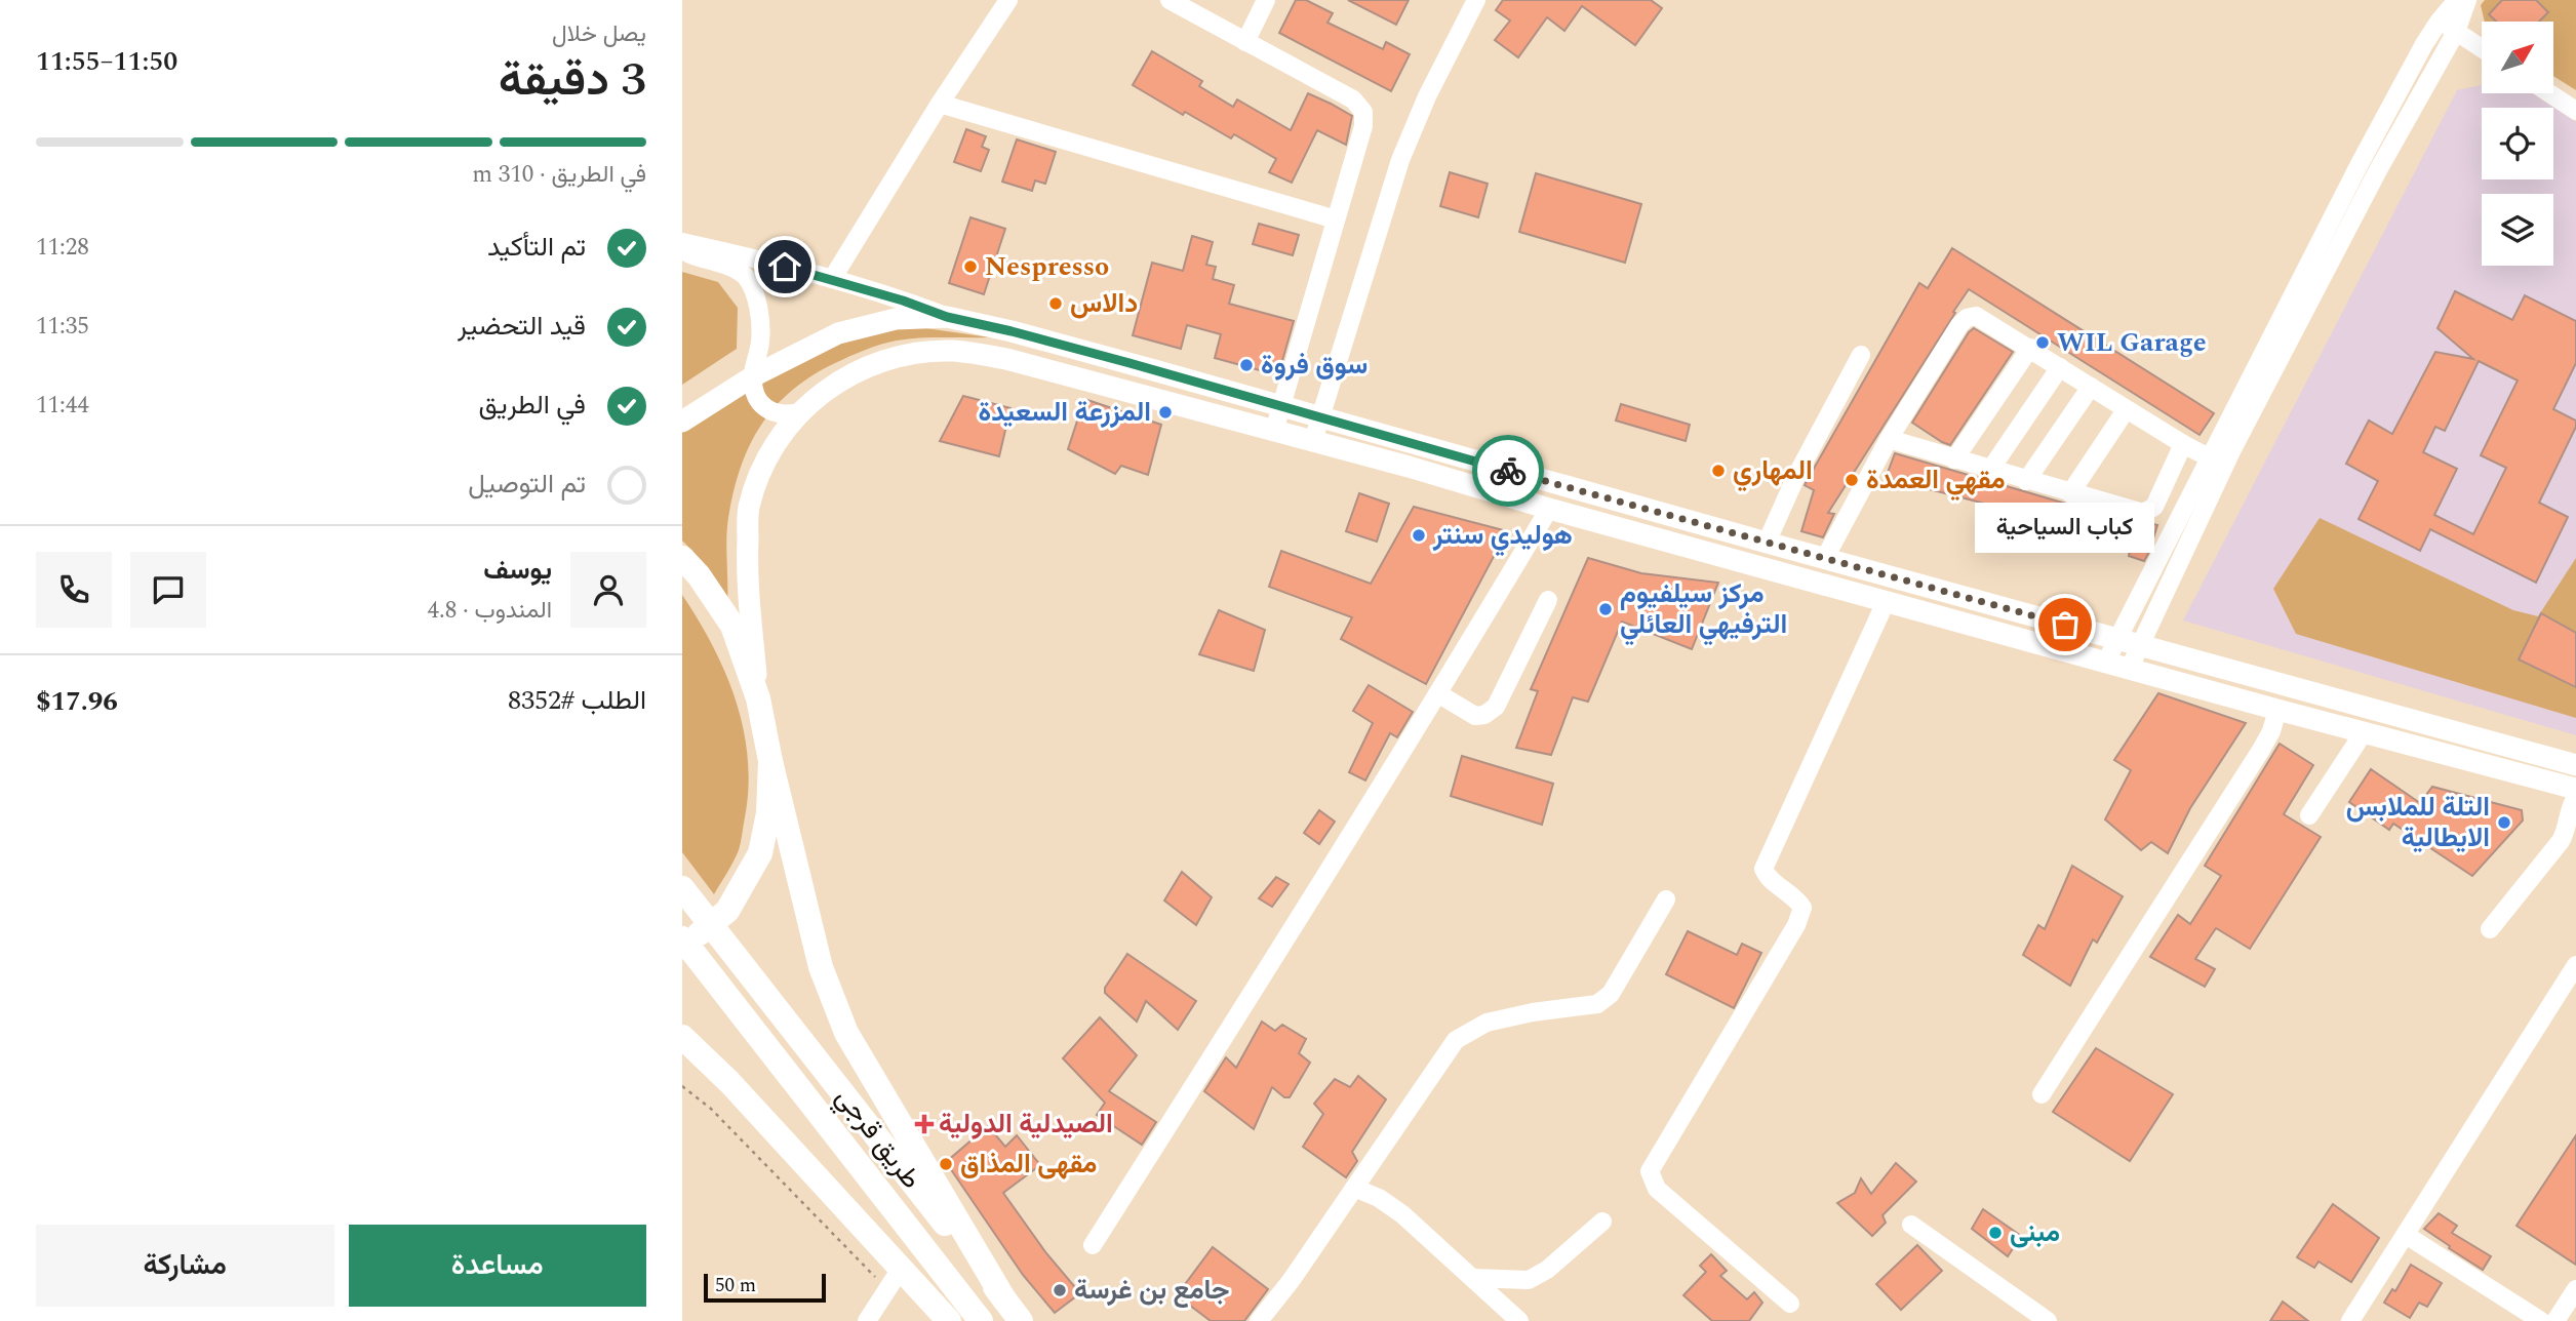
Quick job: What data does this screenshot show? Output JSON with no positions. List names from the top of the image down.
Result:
{
  "streets": {
    "highway": ["طريق قرجي"]
  },
  "places": {
    "other": [
      "Nespresso",
      "دالاس",
      "WIL Garage",
      "سوق فروة",
      "المزرعة السعيدة",
      "المهاري",
      "مقهي العمدة",
      "هوليدي سنتر",
      "مركز سيلفيوم الترفيهي العائلي",
      "كباب السياحية",
      "التلة للملابس الايطالية",
      "مقهى المذاق",
      "مبنى",
      "جامع بن غرسة"
    ],
    "health": ["الصيدلية الدولية"]
  },
  "scale_bar": "50 m",
  "north": "top right",
  "page": {
    "heading": ["3 دقيقة", "يصل خلال", "11:50–11:55"],
    "panel": [
      "يوسف",
      "المندوب · 4.8",
      "الطلب #8352",
      "$17.96"
    ],
    "bar": "في الطريق · 310 m",
    "list": [
      ["تم التأكيد", "11:28"],
      ["قيد التحضير", "11:35"],
      ["في الطريق", "11:44"],
      "تم التوصيل"
    ],
    "bubble": "كباب السياحية",
    "buttons": ["مساعدة", "مشاركة"],
    "scale": "50 m"
  }
}
